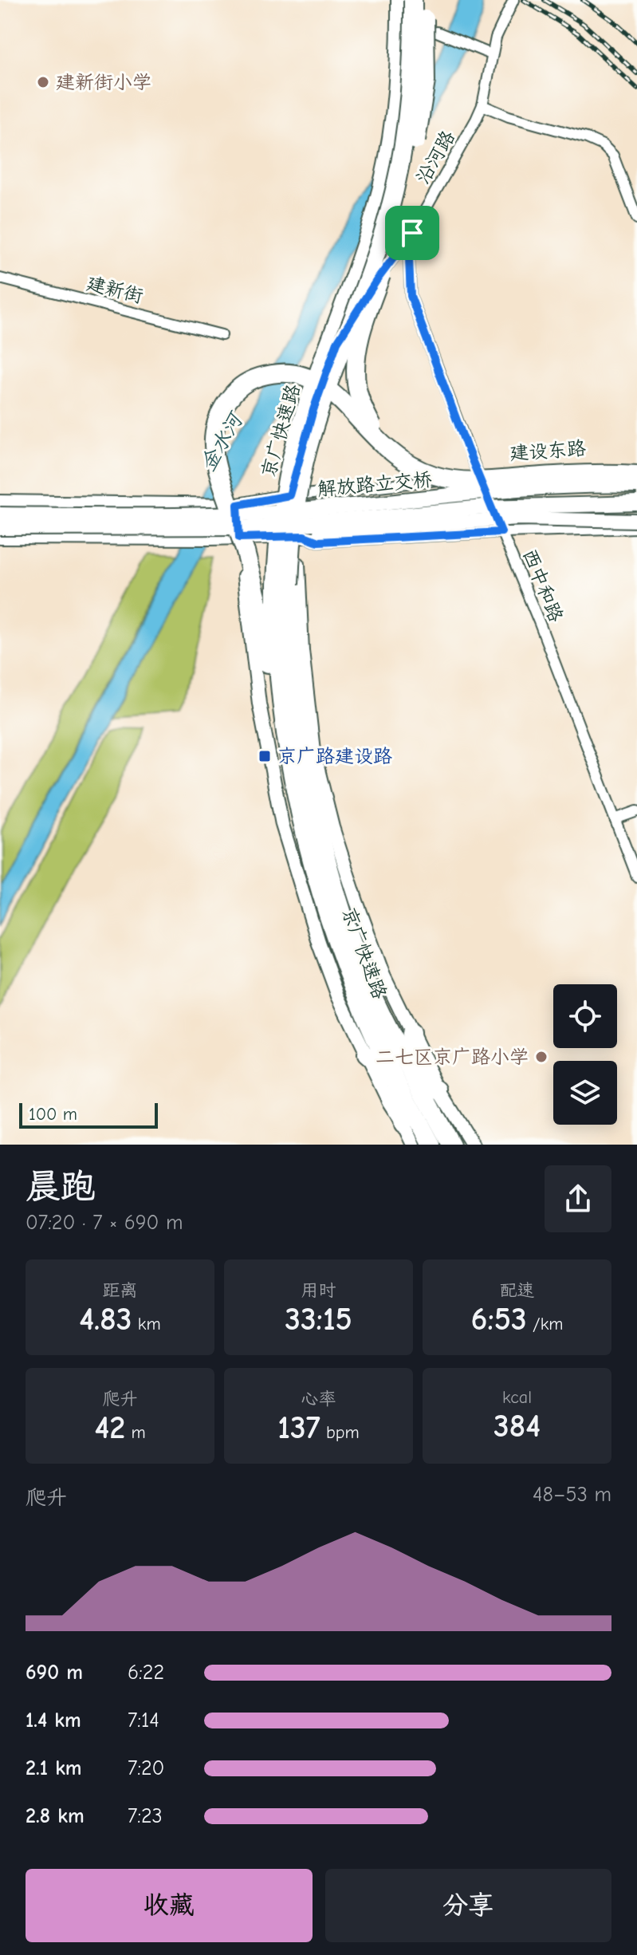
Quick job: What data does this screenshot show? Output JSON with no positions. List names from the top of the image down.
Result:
{
  "streets": {
    "highway": ["京广快速路"],
    "main road": ["解放路立交桥"],
    "street": [
      "沿河路",
      "建新街",
      "建设东路",
      "西中和路"
    ]
  },
  "crossings": [
    ["沿河路", "建设东路"],
    ["沿河路", "西中和路"],
    ["建设东路", "西中和路"]
  ],
  "water": ["金水河"],
  "places": {
    "other": ["建新街小学", "二七区京广路小学"],
    "transit": ["京广路建设路"]
  },
  "scale_bar": "100 m",
  "page": {
    "scale": "100 m",
    "heading": ["晨跑", "07:20 · 7 × 690 m"],
    "stats": [
      ["距离", "4.83 km"],
      ["用时", "33:15"],
      ["配速", "6:53 /km"],
      ["爬升", "42 m"],
      ["心率", "137 bpm"],
      ["kcal", "384"]
    ],
    "chart": ["爬升", "48–53 m"],
    "list": [
      {
        "name": "690 m",
        "note": "6:22"
      },
      {
        "name": "1.4 km",
        "note": "7:14"
      },
      {
        "name": "2.1 km",
        "note": "7:20"
      },
      {
        "name": "2.8 km",
        "note": "7:23"
      }
    ],
    "buttons": ["收藏", "分享"]
  }
}
